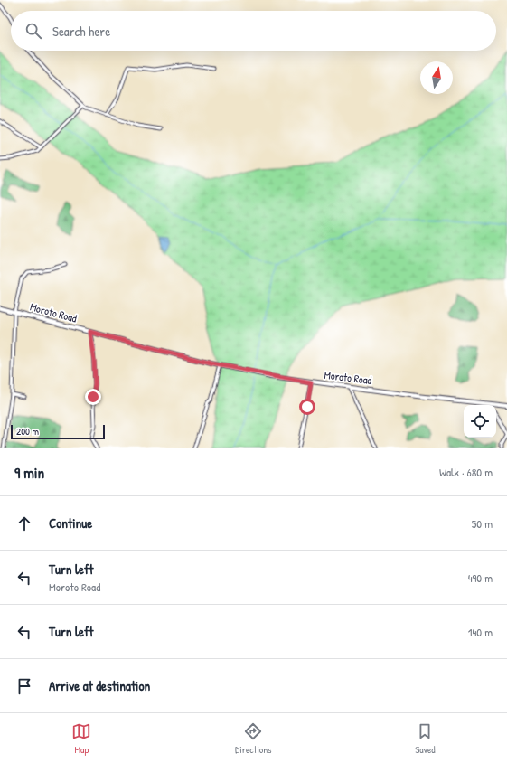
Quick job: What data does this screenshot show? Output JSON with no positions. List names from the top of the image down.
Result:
{
  "streets": {
    "main road": ["Moroto Road"]
  },
  "scale_bar": "200 m",
  "north": "top",
  "page": {
    "search": "Search here",
    "scale": "200 m",
    "heading": ["9 min", "Walk · 680 m"],
    "list": [
      ["Continue", "50 m"],
      ["Turn left", "Moroto Road", "490 m"],
      ["Turn left", "140 m"],
      "Arrive at destination"
    ],
    "nav": ["Map", "Directions", "Saved"]
  }
}
